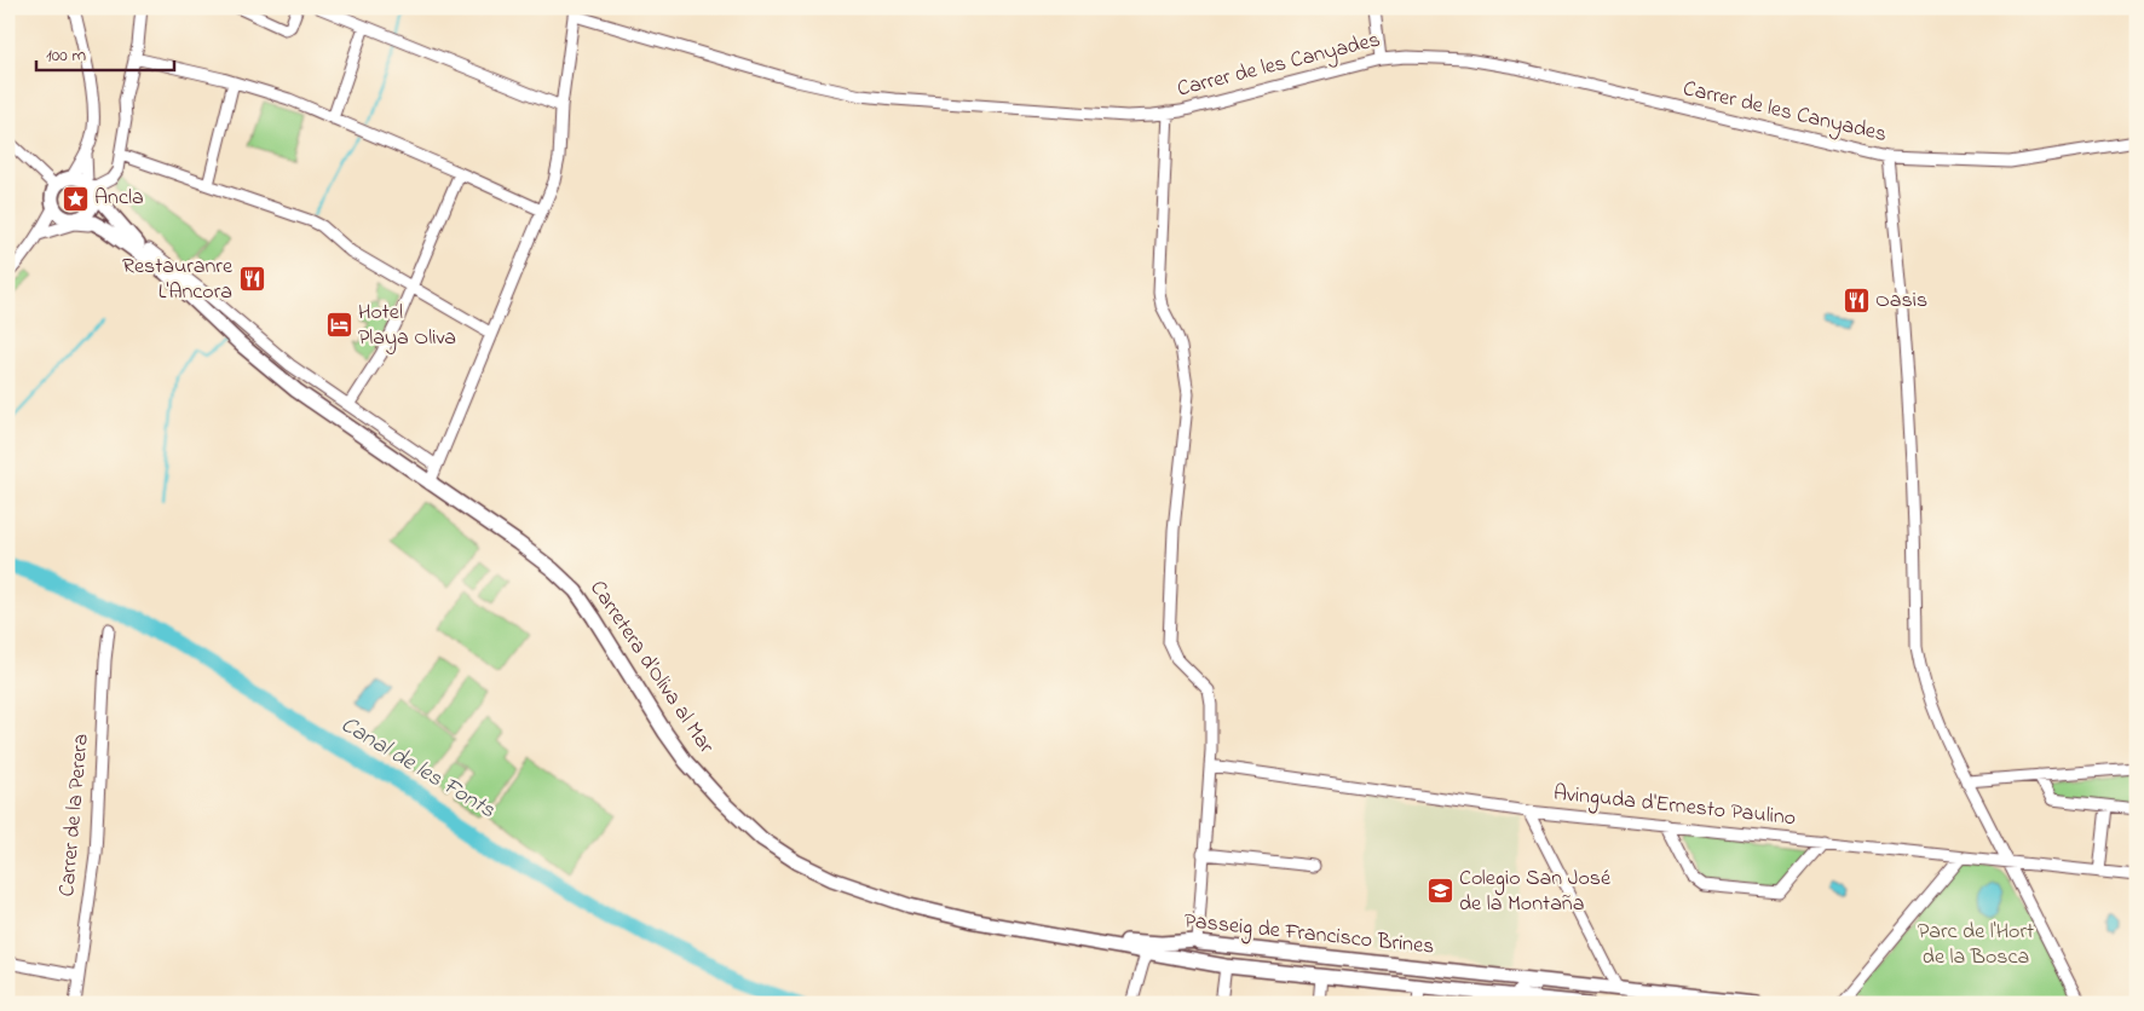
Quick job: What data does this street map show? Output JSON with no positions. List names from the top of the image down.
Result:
{
  "streets": {
    "street": [
      "Carrer de les Canyades",
      "Carretera d’Oliva al Mar",
      "Avinguda d'Ernesto Paulino",
      "Carrer de la Perera",
      "Passeig de Francisco Brines"
    ]
  },
  "crossings": [
    ["Carretera d’Oliva al Mar", "Passeig de Francisco Brines"]
  ],
  "water": ["Canal de les Fonts"],
  "parks": ["Parc de l'Hort de la Bosca"],
  "places": {
    "place": ["Ancla"],
    "restaurant": ["Restauranre L'Ancora", "Oasis"],
    "hotel": ["Hotel Playa Oliva"],
    "school or university": ["Colegio San José de la Montaña"]
  },
  "scale_bar": "100 m"
}
